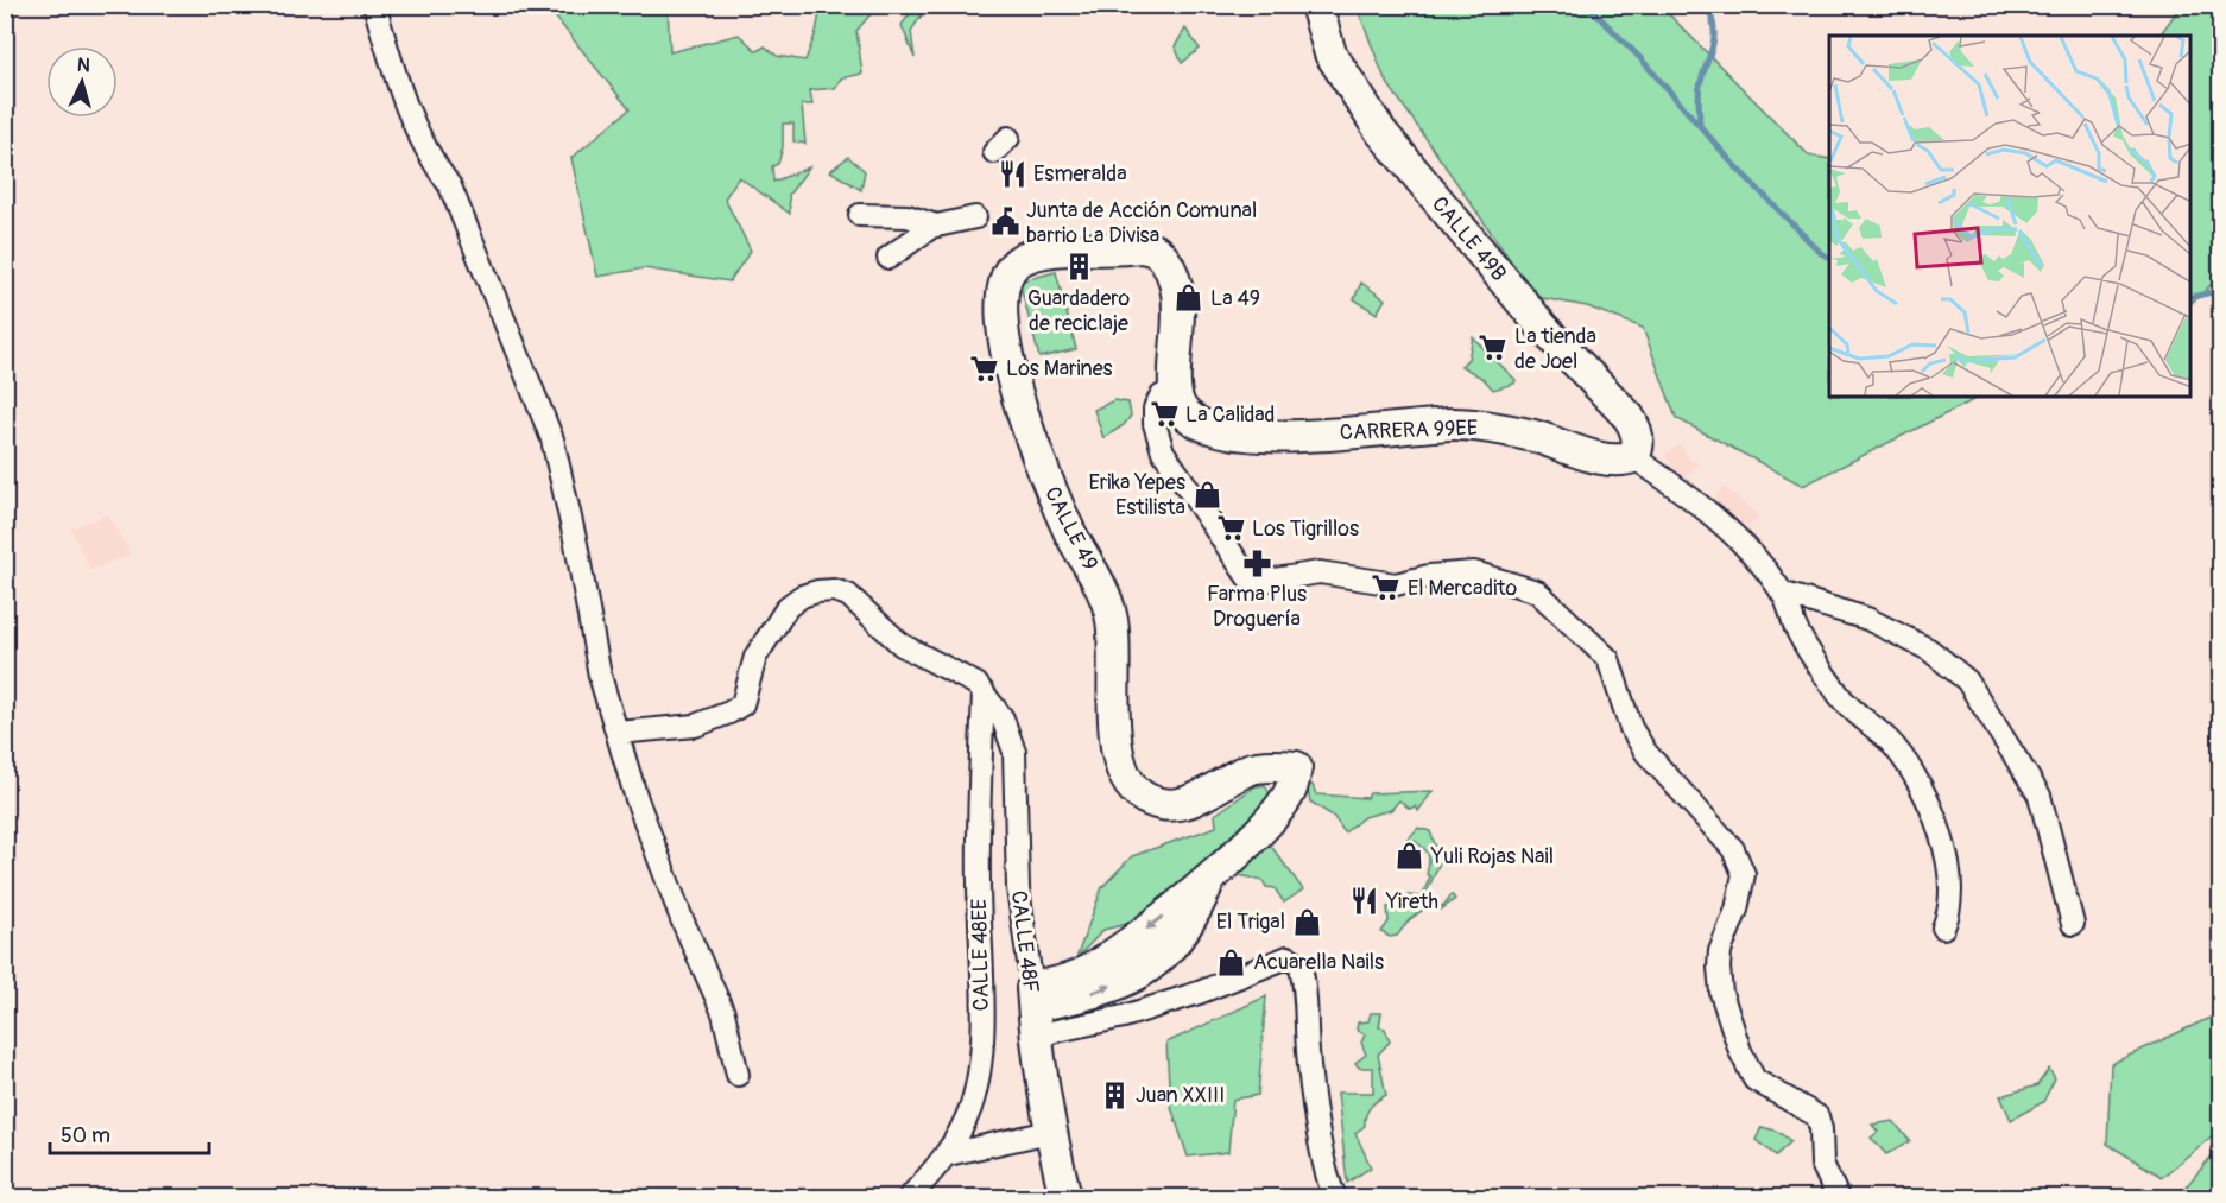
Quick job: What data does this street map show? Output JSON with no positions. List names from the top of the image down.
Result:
{
  "streets": {
    "street": [
      "CALLE 49B",
      "CARRERA 99EE",
      "CALLE 49",
      "CALLE 48F",
      "CALLE 48EE"
    ]
  },
  "crossings": [
    ["CALLE 49B", "CARRERA 99EE"],
    ["CARRERA 99EE", "CALLE 49"],
    ["CALLE 49", "CALLE 48F"],
    ["CALLE 48F", "CALLE 48EE"]
  ],
  "places": {
    "restaurant": ["Esmeralda", "Yireth"],
    "public building": ["Junta de Acción Comunal barrio La Divisa"],
    "building": ["Guardadero de reciclaje", "Juan XXIII"],
    "shop": [
      "La 49",
      "Erika Yepes Estilista",
      "Yuli Rojas Nail",
      "El Trigal",
      "Acuarella Nails"
    ],
    "supermarket": [
      "La tienda de Joel",
      "Los Marines",
      "La Calidad",
      "Los Tigrillos",
      "El Mercadito"
    ],
    "pharmacy": ["Farma Plus Droguería"]
  },
  "scale_bar": "50 m",
  "north": "top"
}
